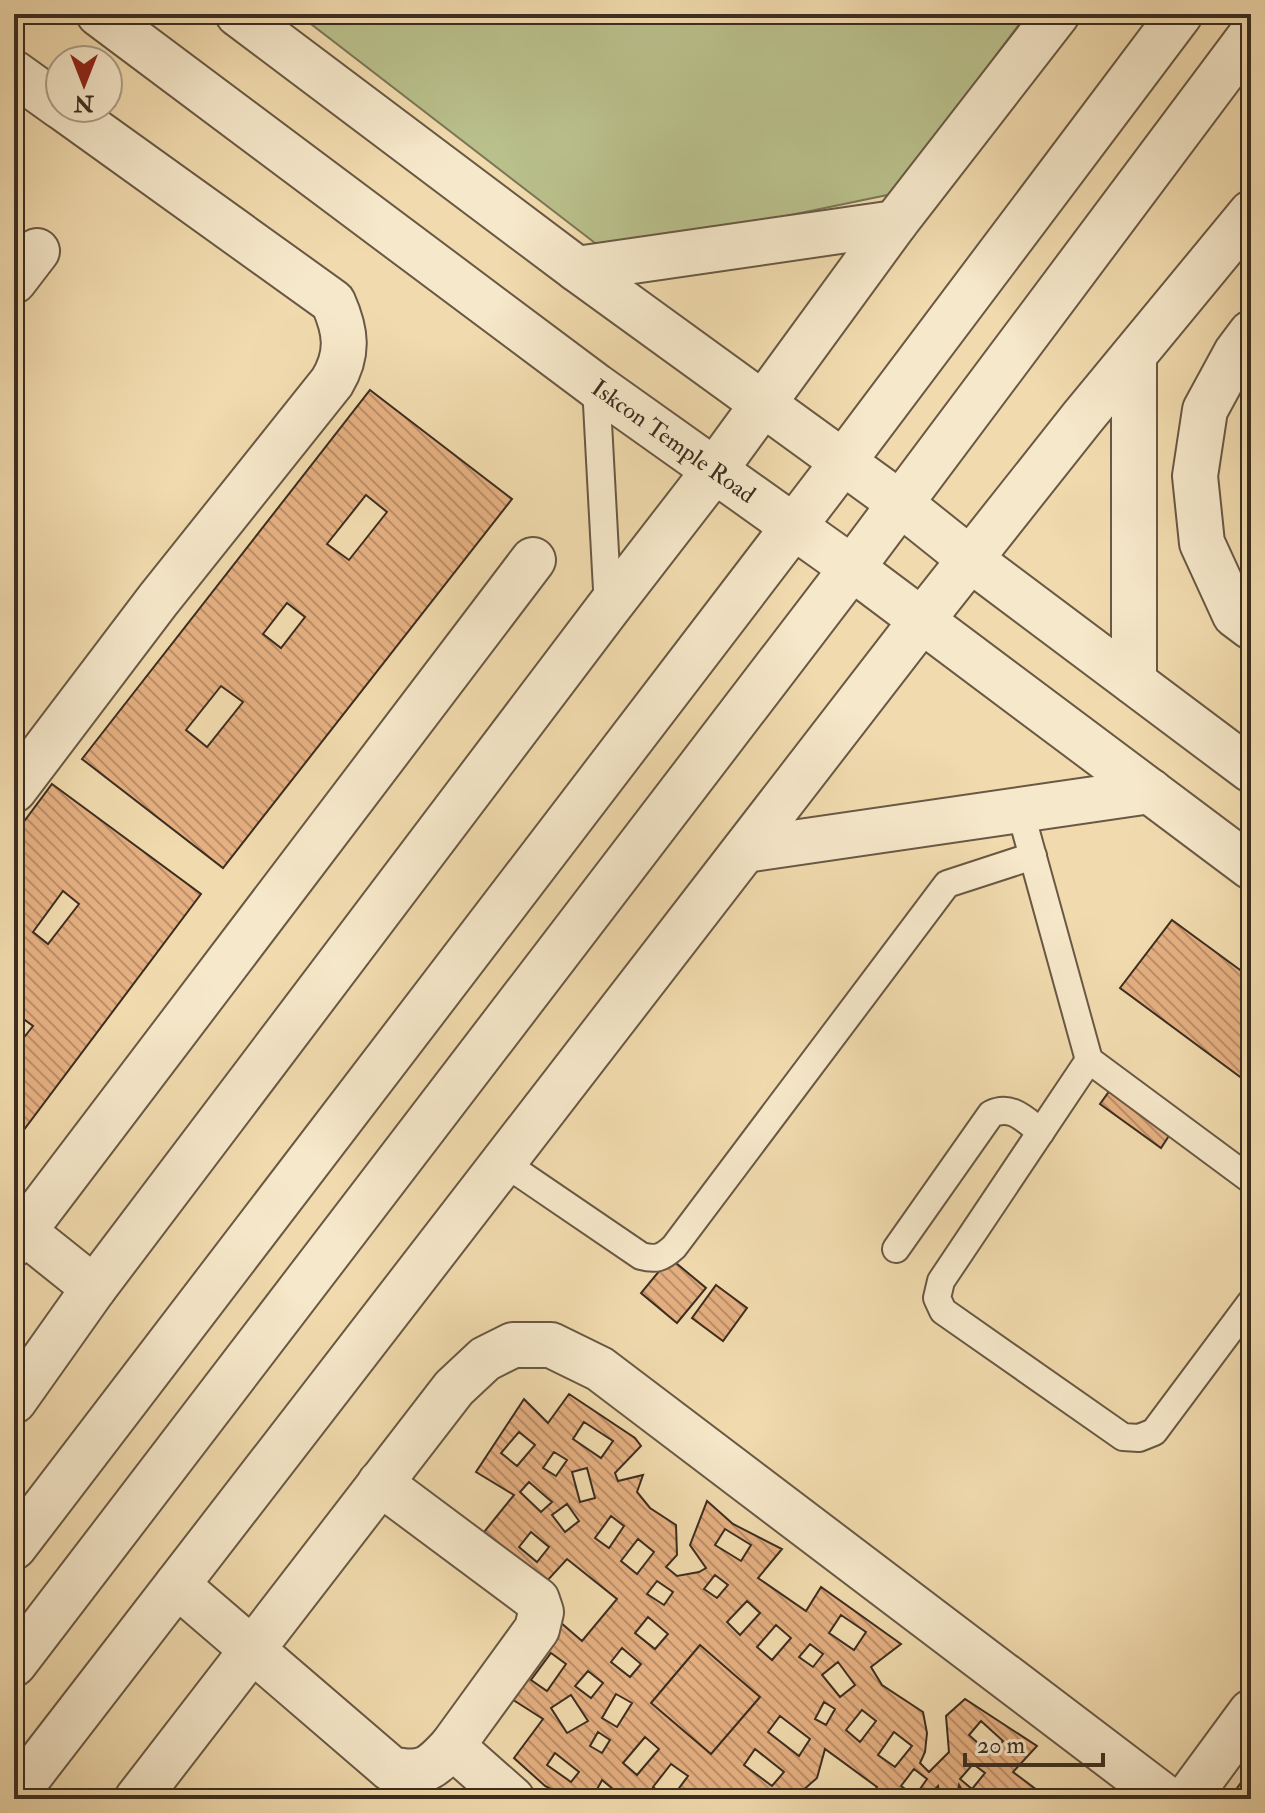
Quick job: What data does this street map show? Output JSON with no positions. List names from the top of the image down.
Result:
{
  "streets": {
    "street": ["Iskcon Temple Road"]
  },
  "scale_bar": "20 m",
  "north": "bottom"
}
